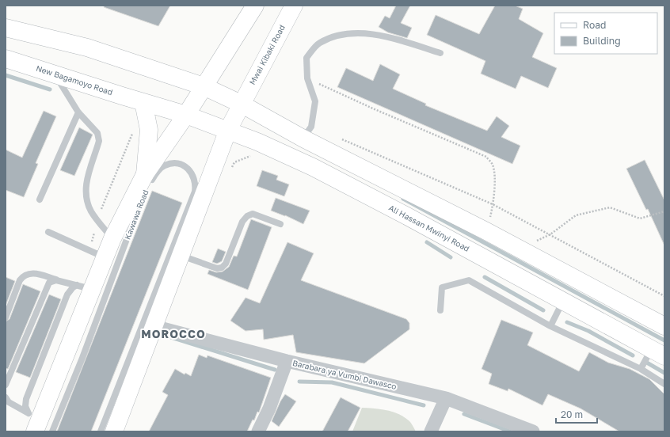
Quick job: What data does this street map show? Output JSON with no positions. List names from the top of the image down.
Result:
{
  "streets": {
    "main road": [
      "Mwai Kibaki Road",
      "New Bagamoyo Road",
      "Kawawa Road",
      "Ali Hassan Mwinyi Road"
    ],
    "street": ["Barabara ya Vumbi Dawasco"]
  },
  "crossings": [
    ["New Bagamoyo Road", "Kawawa Road"],
    ["New Bagamoyo Road", "Ali Hassan Mwinyi Road"],
    ["Kawawa Road", "Ali Hassan Mwinyi Road"]
  ],
  "districts": ["MOROCCO"],
  "legend": ["Road", "Building"],
  "scale_bar": "20 m"
}
